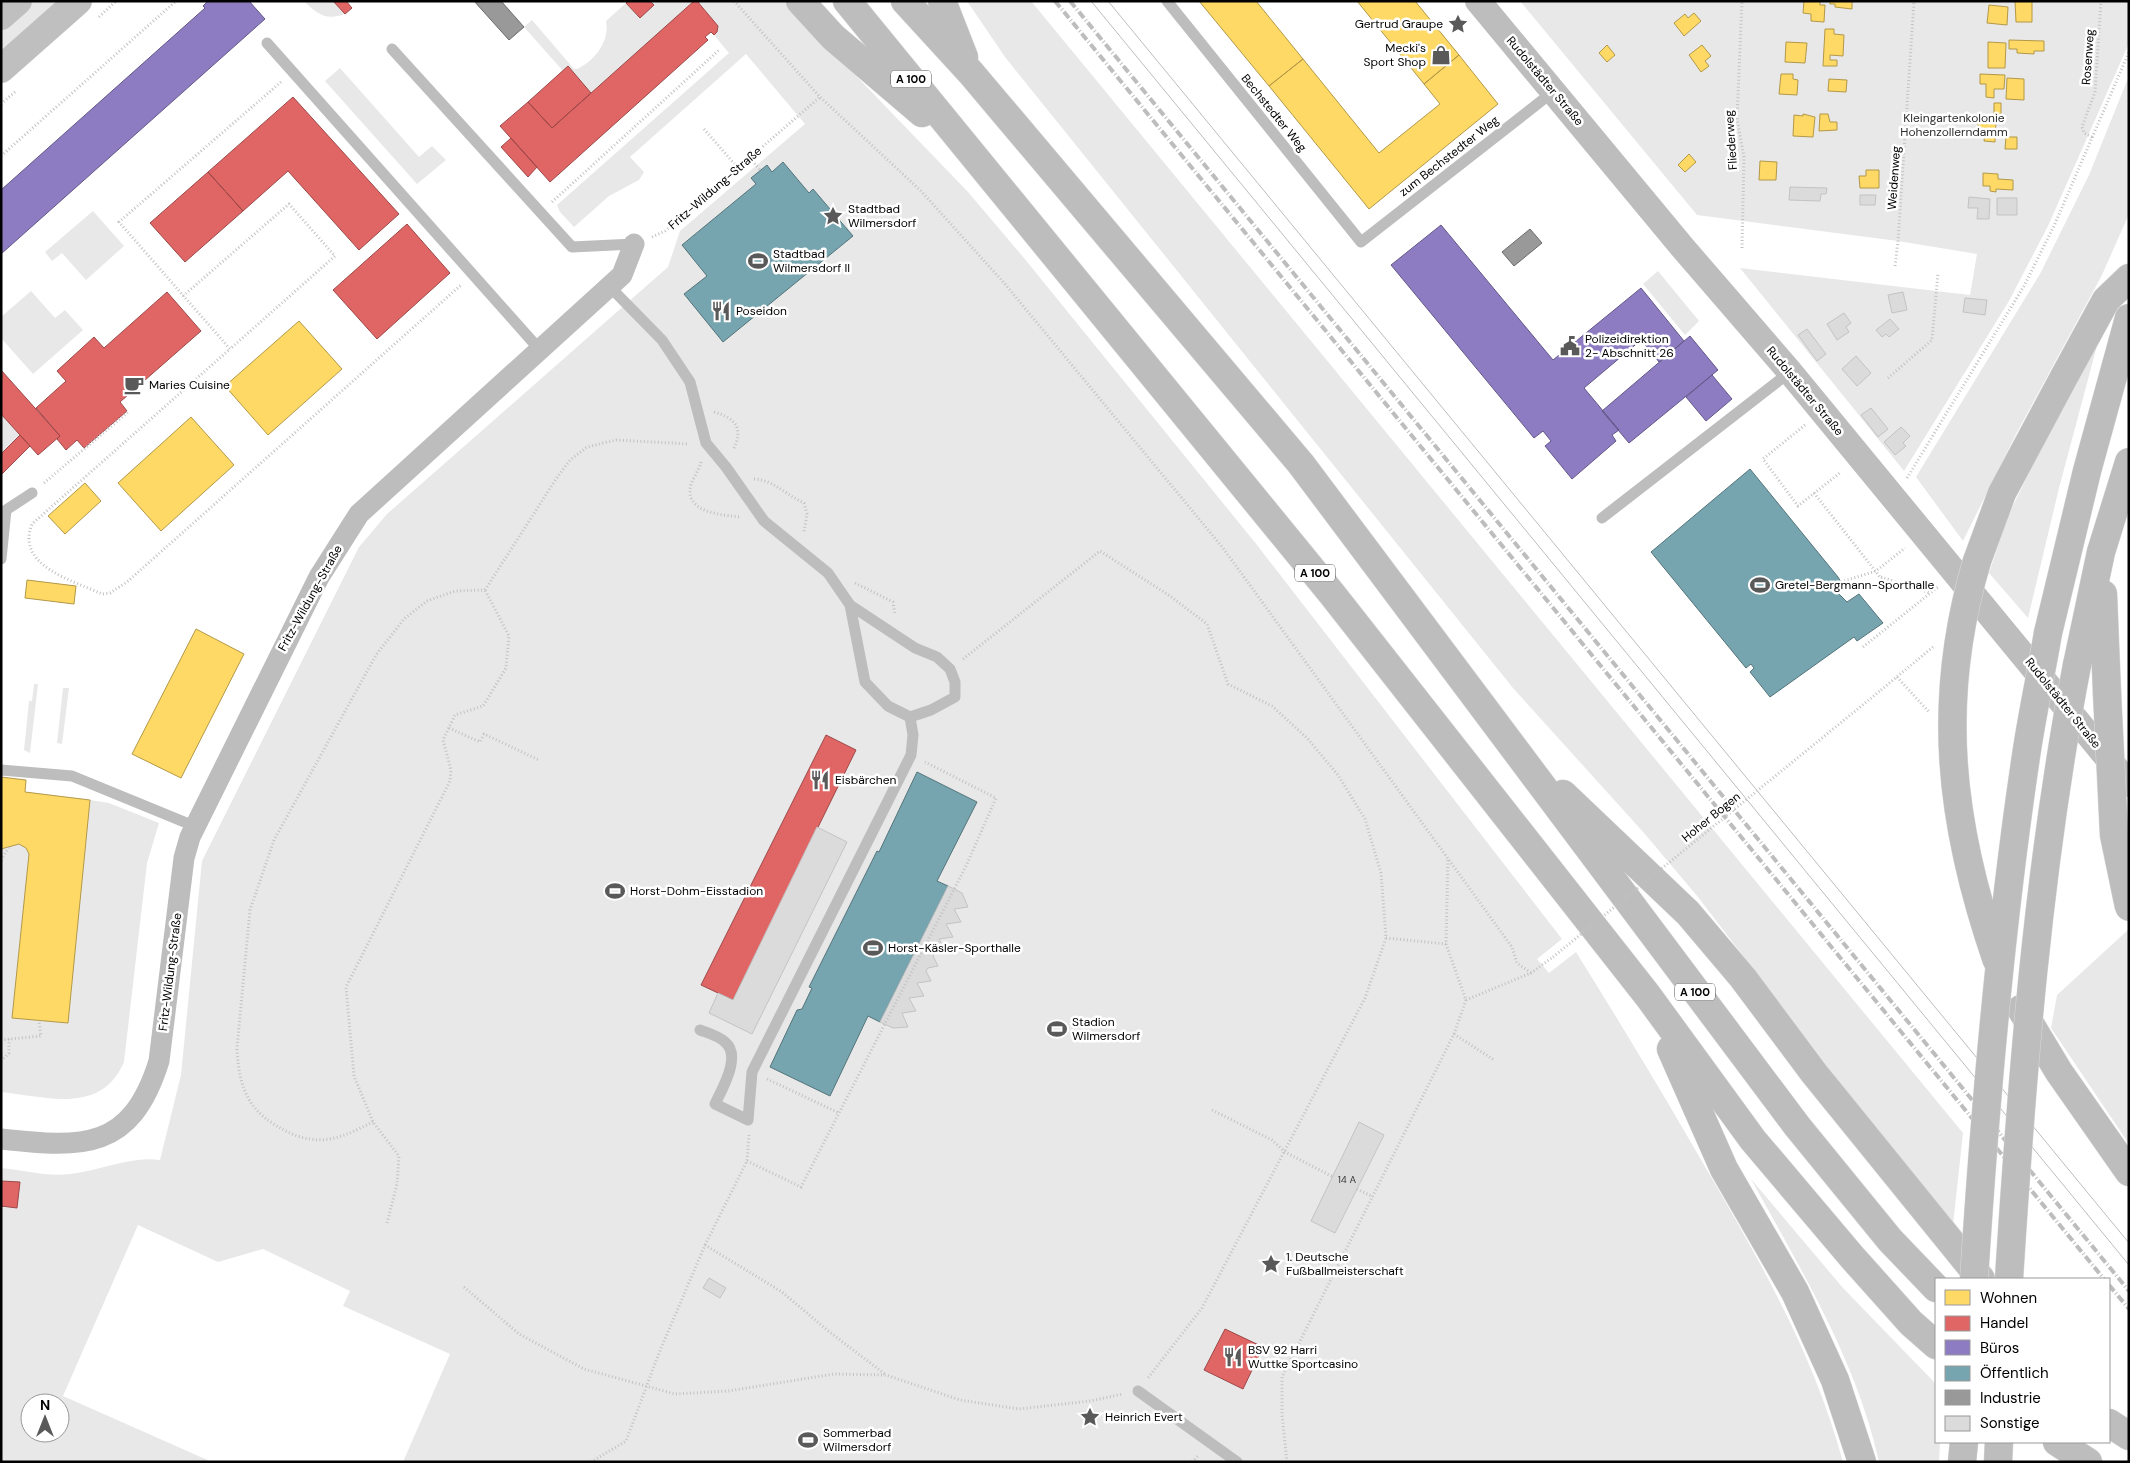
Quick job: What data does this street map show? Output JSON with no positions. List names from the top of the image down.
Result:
{
  "streets": {
    "highway": ["A 100"],
    "street": ["Rudolstädter Straße", "Fritz-Wildung-Straße"],
    "lane": ["Bechstedter Weg", "zum Bechstedter Weg"],
    "path": [
      "Rosenweg",
      "Fliederweg",
      "Weidenweg",
      "Hoher Bogen"
    ]
  },
  "crossings": [
    ["Rudolstädter Straße", "zum Bechstedter Weg"],
    ["Bechstedter Weg", "zum Bechstedter Weg"]
  ],
  "parks": ["Kleingartenkolonie Hohenzollerndamm"],
  "places": {
    "place": [
      "Gertrud Graupe",
      "Stadtbad Wilmersdorf",
      "1. Deutsche Fußballmeisterschaft",
      "Heinrich Evert"
    ],
    "shop": ["Mecki's Sport Shop"],
    "sports": [
      "Stadtbad Wilmersdorf II",
      "Gretel-Bergmann-Sporthalle",
      "Horst-Dohm-Eisstadion",
      "Horst-Käsler-Sporthalle",
      "Stadion Wilmersdorf",
      "Sommerbad Wilmersdorf"
    ],
    "restaurant": ["Poseidon", "Eisbärchen", "BSV 92 Harri Wuttke Sportcasino"],
    "public building": ["Polizeidirektion 2- Abschnitt 26"],
    "cafe": ["Maries Cuisine"]
  },
  "house_numbers": ["14 A"],
  "legend": [
    "Wohnen",
    "Handel",
    "Büros",
    "Öffentlich",
    "Industrie",
    "Sonstige"
  ],
  "north": "top"
}
